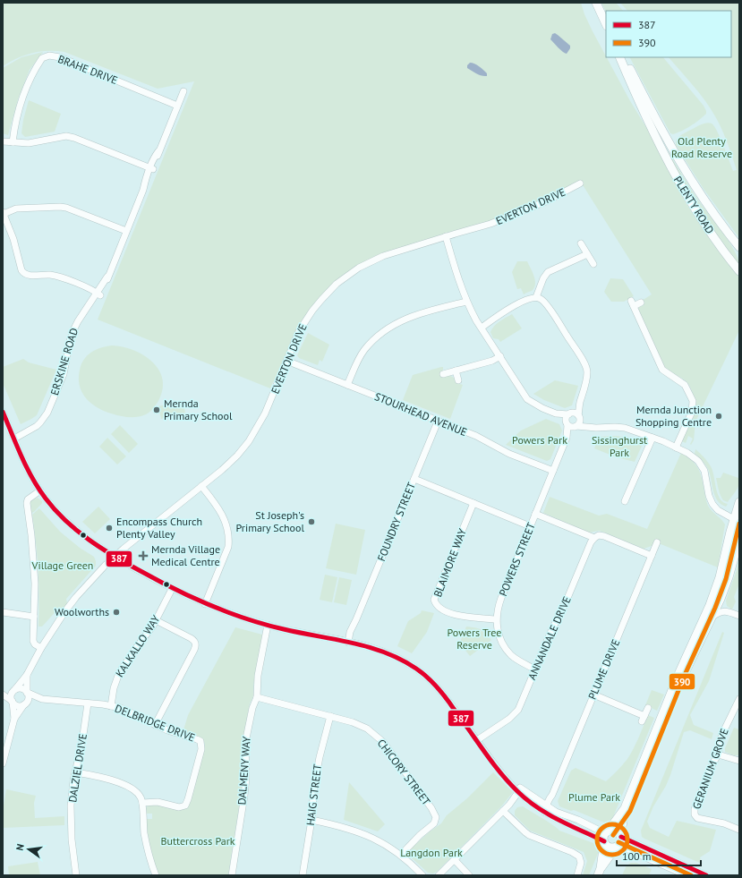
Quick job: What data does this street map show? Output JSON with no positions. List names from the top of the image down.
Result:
{
  "streets": {
    "main road": ["PLENTY ROAD"],
    "street": [
      "BRAHE DRIVE",
      "EVERTON DRIVE",
      "ERSKINE ROAD",
      "STOURHEAD AVENUE",
      "FOUNDRY STREET",
      "POWERS STREET",
      "BLAIMORE WAY",
      "ANNANDALE DRIVE",
      "KALKALLO WAY",
      "PLUME DRIVE",
      "DELBRIDGE DRIVE",
      "DALZIEL DRIVE",
      "GERANIUM GROVE",
      "DALMENY WAY",
      "CHICORY STREET",
      "HAIG STREET"
    ]
  },
  "crossings": [
    ["BRAHE DRIVE", "ERSKINE ROAD"],
    ["EVERTON DRIVE", "STOURHEAD AVENUE"],
    ["EVERTON DRIVE", "DELBRIDGE DRIVE"],
    ["STOURHEAD AVENUE", "FOUNDRY STREET"],
    ["STOURHEAD AVENUE", "POWERS STREET"],
    ["POWERS STREET", "BLAIMORE WAY"],
    ["POWERS STREET", "ANNANDALE DRIVE"],
    ["KALKALLO WAY", "DELBRIDGE DRIVE"],
    ["DELBRIDGE DRIVE", "DALZIEL DRIVE"],
    ["DALMENY WAY", "CHICORY STREET"],
    ["CHICORY STREET", "HAIG STREET"]
  ],
  "parks": [
    "Old Plenty Road Reserve",
    "Powers Park",
    "Sissinghurst Park",
    "Village Green",
    "Powers Tree Reserve",
    "Plume Park",
    "Buttercross Park",
    "Langdon Park"
  ],
  "places": {
    "other": [
      "Mernda Primary School",
      "Mernda Junction Shopping Centre",
      "St Joseph's Primary School",
      "Encompass Church Plenty Valley",
      "Woolworths"
    ],
    "health": ["Mernda Village Medical Centre"]
  },
  "lines": ["transit line 387", "transit line 390"],
  "legend": ["387", "390"],
  "scale_bar": "100 m",
  "north": "left"
}
